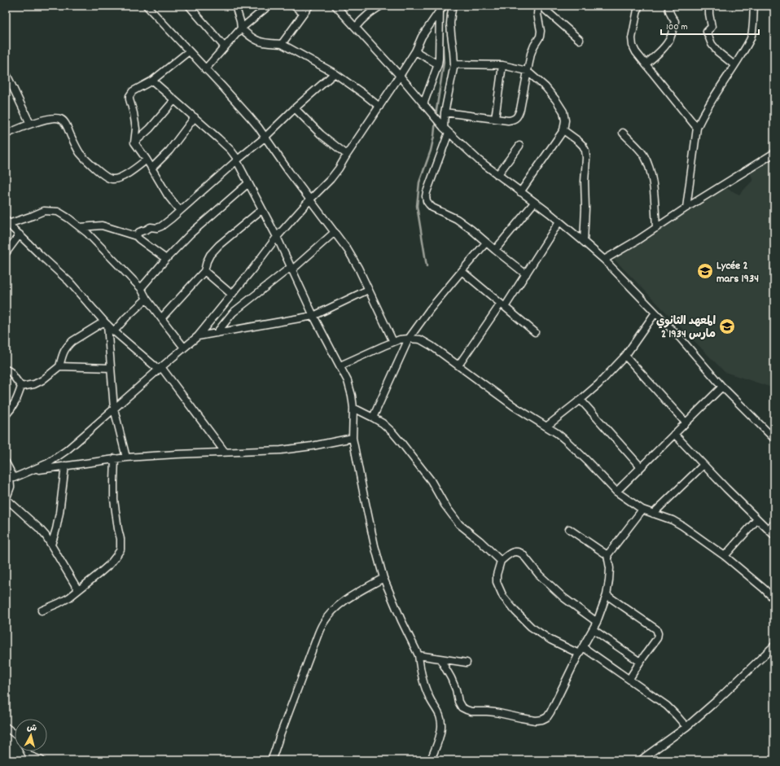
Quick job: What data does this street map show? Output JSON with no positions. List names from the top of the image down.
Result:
{
  "places": {
    "school or university": ["Lycée 2 mars 1934", "المعهد الثانوي 2 مارس 1934"]
  },
  "scale_bar": "100 m",
  "north": "top"
}
